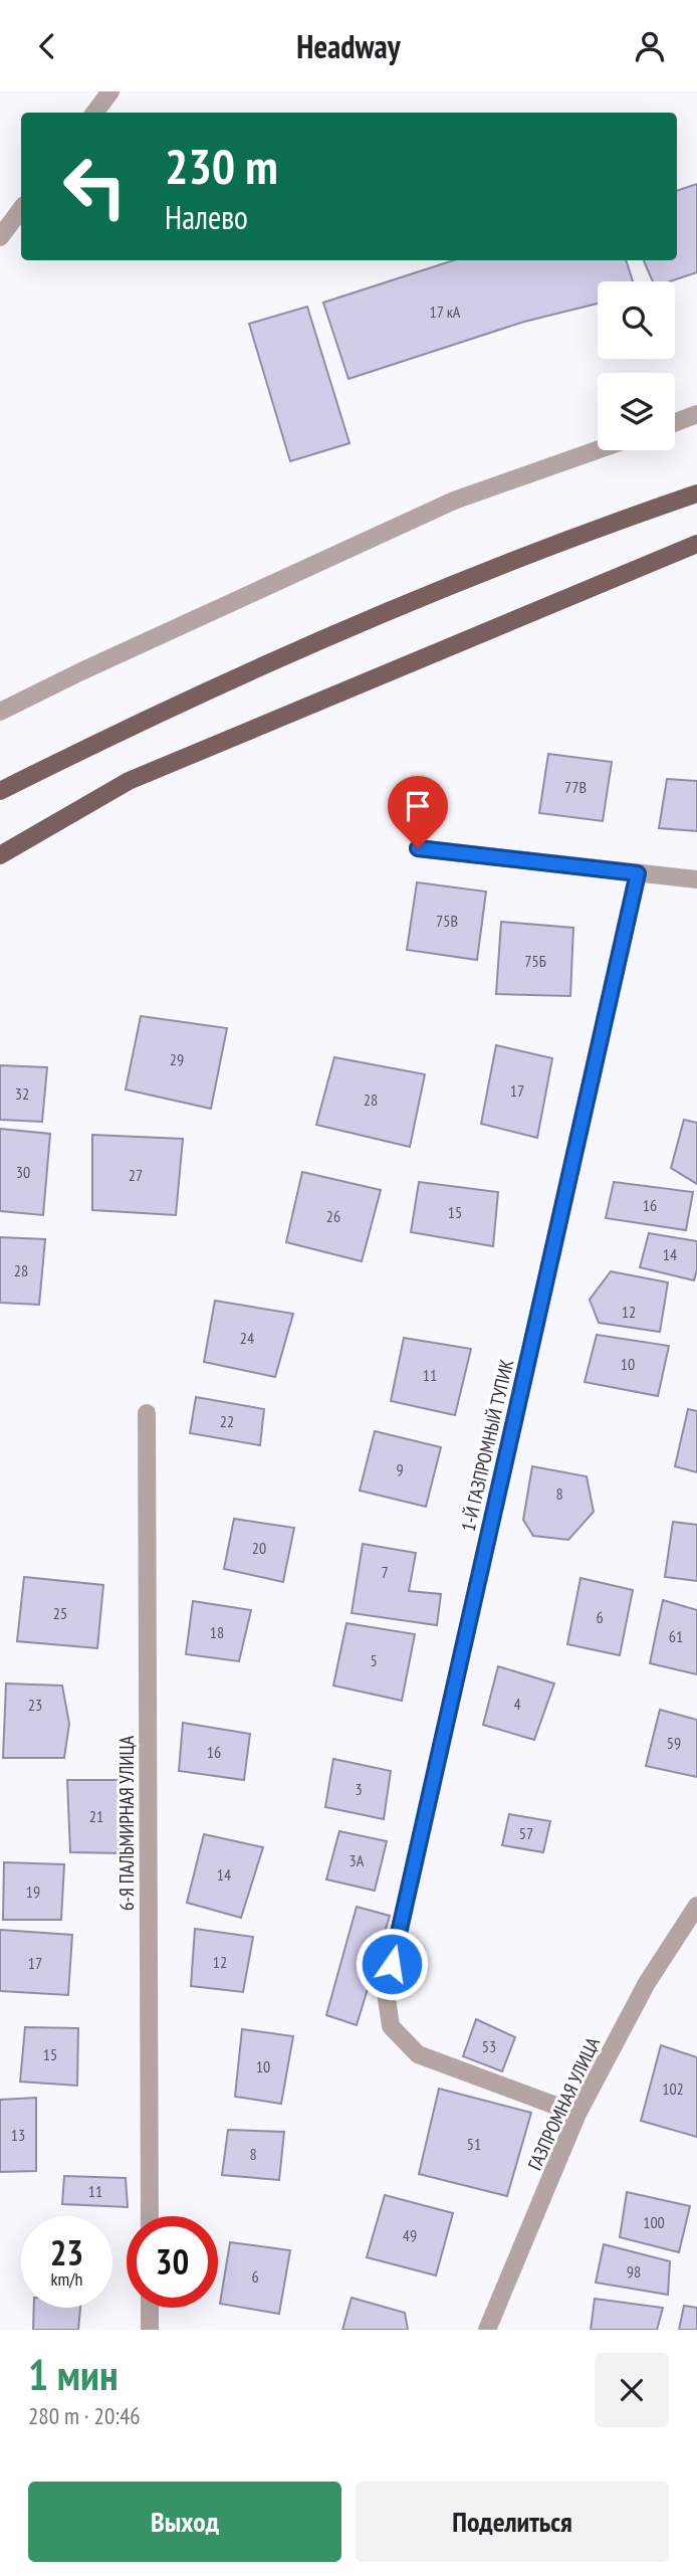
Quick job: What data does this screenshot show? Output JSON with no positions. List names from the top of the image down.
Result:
{
  "streets": {
    "street": ["1-Й ГАЗПРОМНЫЙ ТУПИК", "6-Я ПАЛЬМИРНАЯ УЛИЦА", "ГАЗПРОМНАЯ УЛИЦА"]
  },
  "crossings": [
    ["1-Й ГАЗПРОМНЫЙ ТУПИК", "ГАЗПРОМНАЯ УЛИЦА"]
  ],
  "house_numbers": [
    "17 кА",
    "77В",
    "75В",
    "75Б",
    "29",
    "17",
    "32",
    "28",
    "30",
    "27",
    "16",
    "15",
    "26",
    "14",
    "28",
    "12",
    "24",
    "10",
    "11",
    "22",
    "9",
    "8",
    "20",
    "7",
    "25",
    "6",
    "18",
    "61",
    "5",
    "4",
    "23",
    "59",
    "16",
    "3",
    "21",
    "57",
    "3А",
    "14",
    "19",
    "12",
    "17",
    "53",
    "15",
    "10",
    "102",
    "13",
    "51",
    "8",
    "11",
    "100",
    "49",
    "98",
    "6"
  ],
  "page": {
    "header": "Headway",
    "turn": ["230 m", "Налево"],
    "speed": "23 km/h",
    "limit": "30",
    "heading": ["1 мин", "280 m · 20:46"],
    "buttons": ["Выход", "Поделиться"]
  }
}
